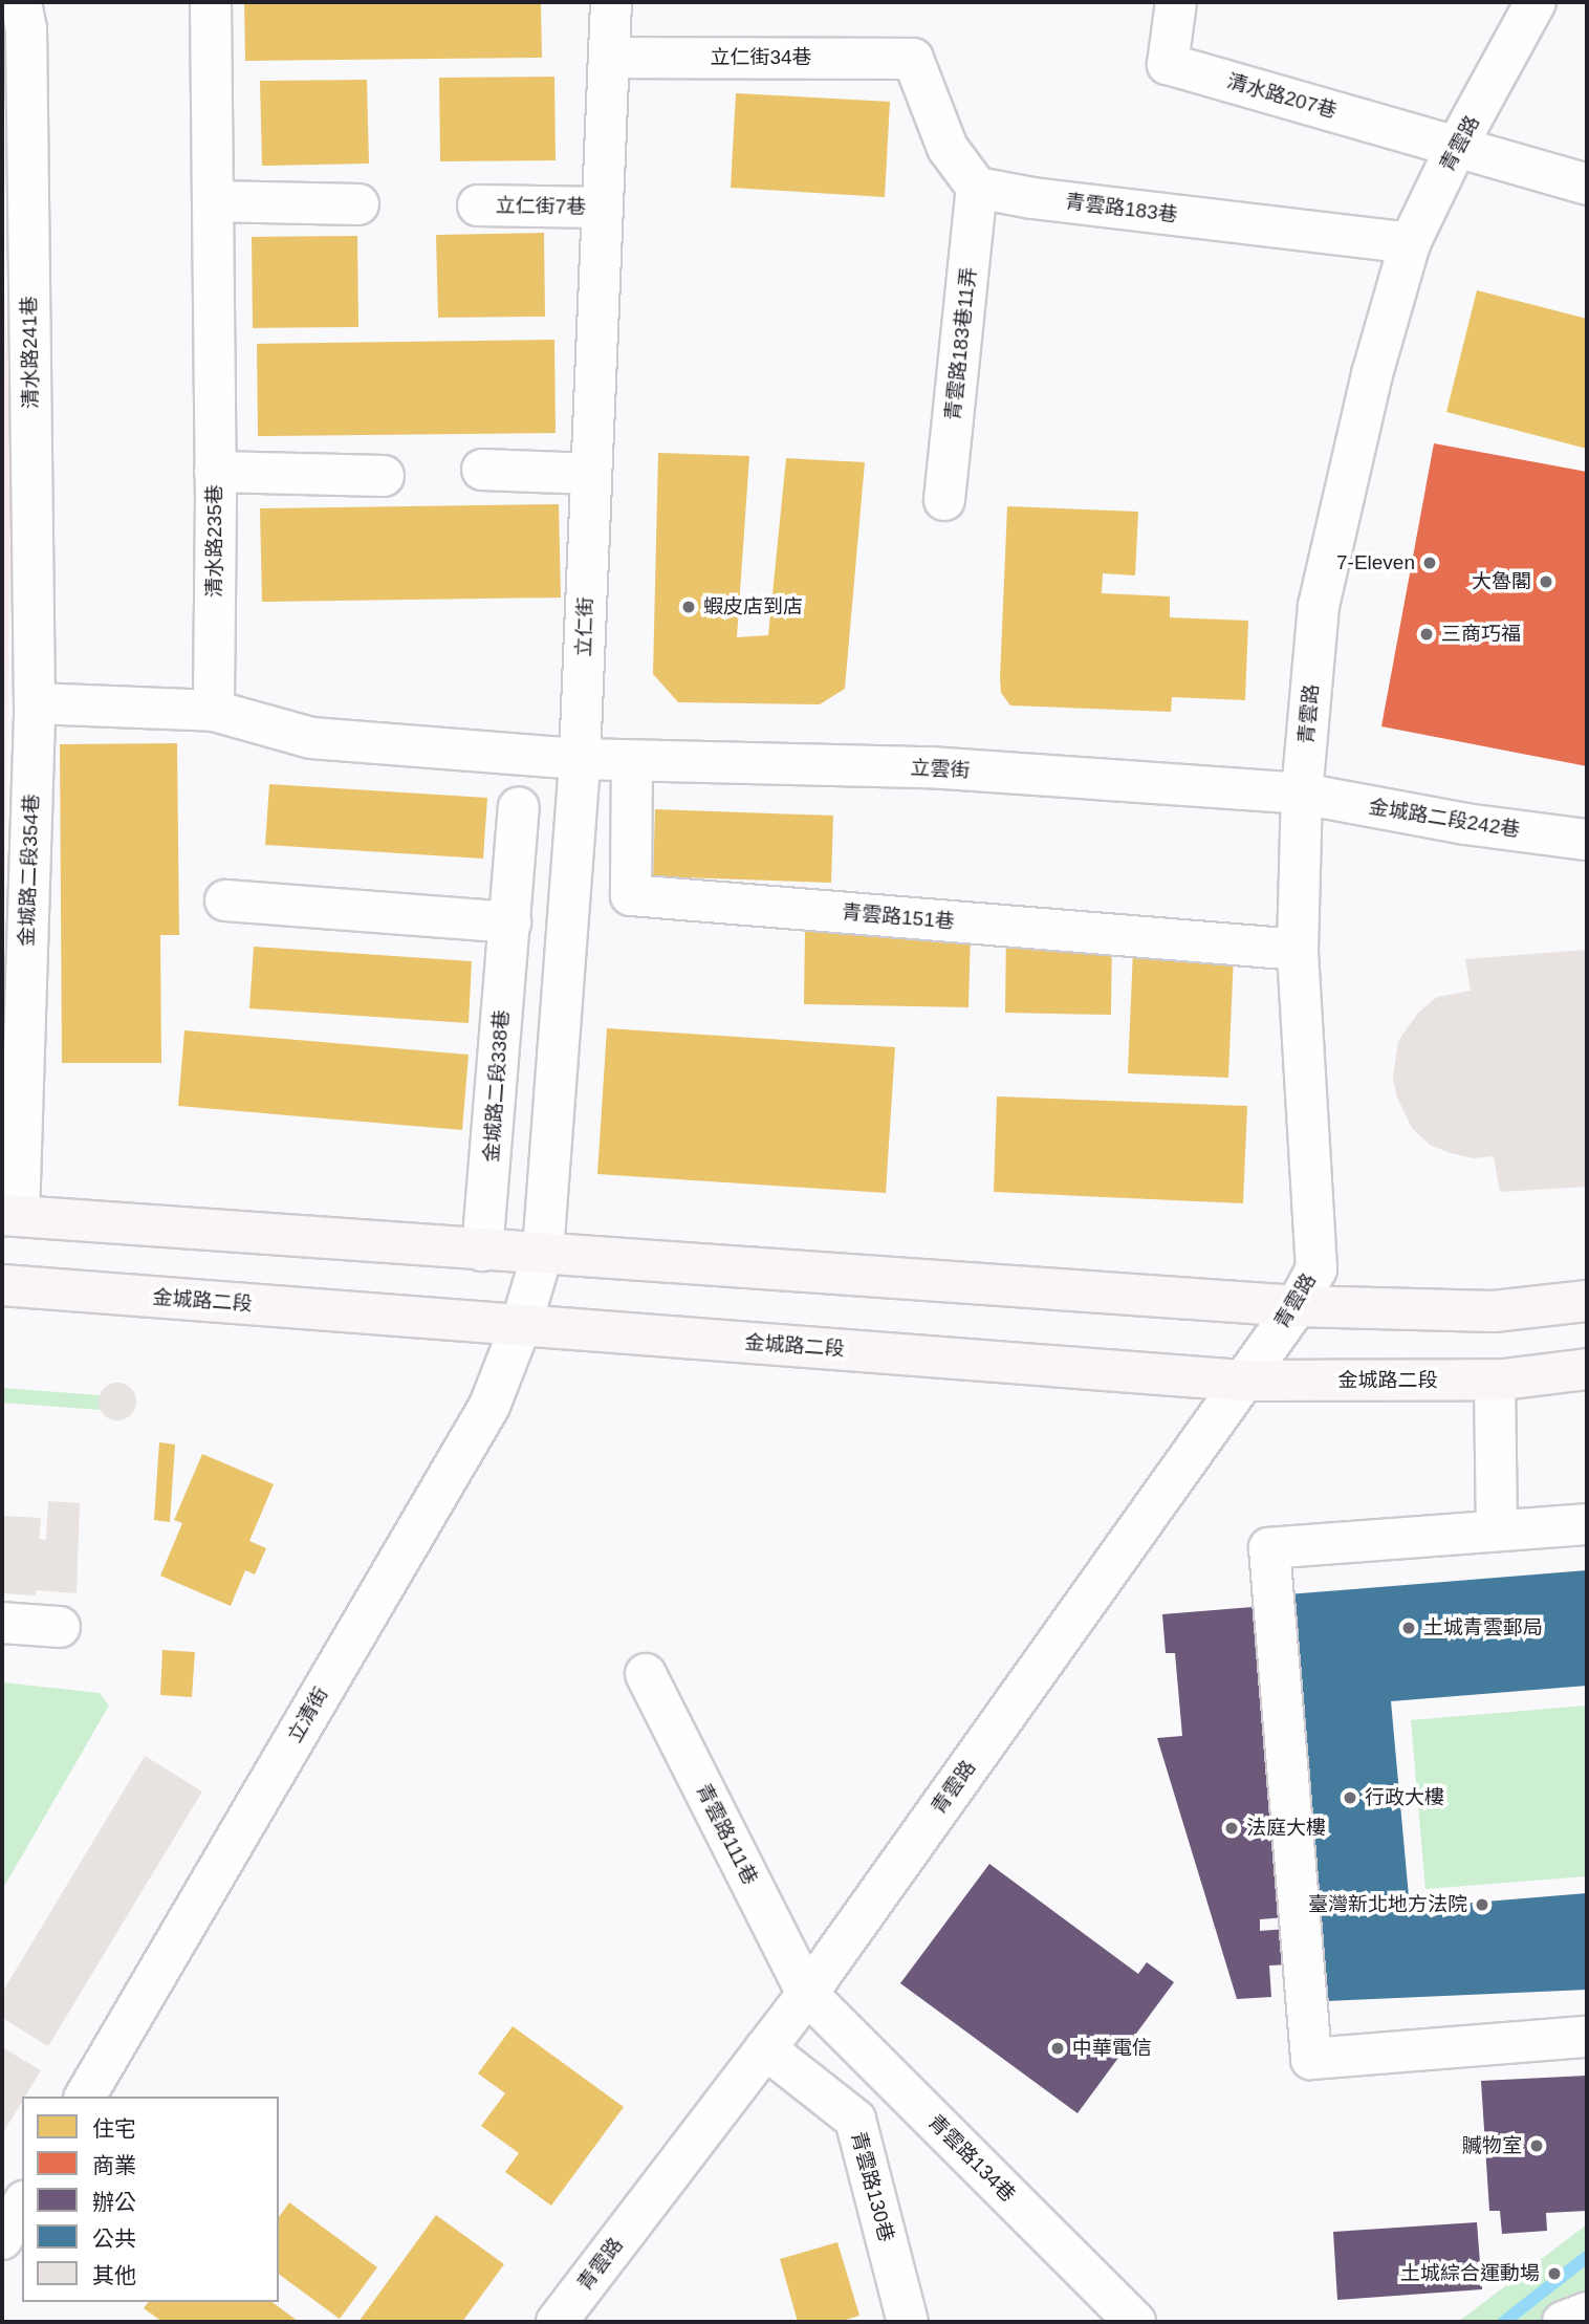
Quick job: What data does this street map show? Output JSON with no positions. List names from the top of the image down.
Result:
{
  "streets": {
    "main road": ["金城路二段"],
    "street": [
      "立仁街34巷",
      "清水路207巷",
      "青雲路",
      "立仁街7巷",
      "青雲路183巷",
      "青雲路183巷11弄",
      "清水路241巷",
      "清水路235巷",
      "立仁街",
      "立雲街",
      "金城路二段242巷",
      "金城路二段354巷",
      "青雲路151巷",
      "金城路二段338巷",
      "立清街",
      "青雲路111巷",
      "青雲路134巷",
      "青雲路130巷"
    ]
  },
  "crossings": [
    ["立仁街34巷", "青雲路183巷"],
    ["立仁街34巷", "青雲路183巷11弄"],
    ["立仁街34巷", "立仁街"],
    ["清水路207巷", "青雲路"],
    ["青雲路", "青雲路183巷"],
    ["青雲路", "立雲街"],
    ["青雲路", "金城路二段242巷"],
    ["青雲路", "青雲路151巷"],
    ["青雲路", "金城路二段"],
    ["青雲路", "青雲路111巷"],
    ["青雲路", "青雲路134巷"],
    ["青雲路", "青雲路130巷"],
    ["立仁街7巷", "立仁街"],
    ["青雲路183巷", "青雲路183巷11弄"],
    ["清水路241巷", "金城路二段354巷"],
    ["立仁街", "立雲街"],
    ["立仁街", "立清街"],
    ["立雲街", "金城路二段242巷"],
    ["立雲街", "青雲路151巷"],
    ["金城路二段", "立清街"],
    ["青雲路111巷", "青雲路134巷"]
  ],
  "places": [
    "7-Eleven",
    "大魯閣",
    "蝦皮店到店",
    "三商巧福",
    "土城青雲郵局",
    "行政大樓",
    "法庭大樓",
    "臺灣新北地方法院",
    "中華電信",
    "贓物室",
    "土城綜合運動場"
  ],
  "legend": [
    "住宅",
    "商業",
    "辦公",
    "公共",
    "其他"
  ]
}
